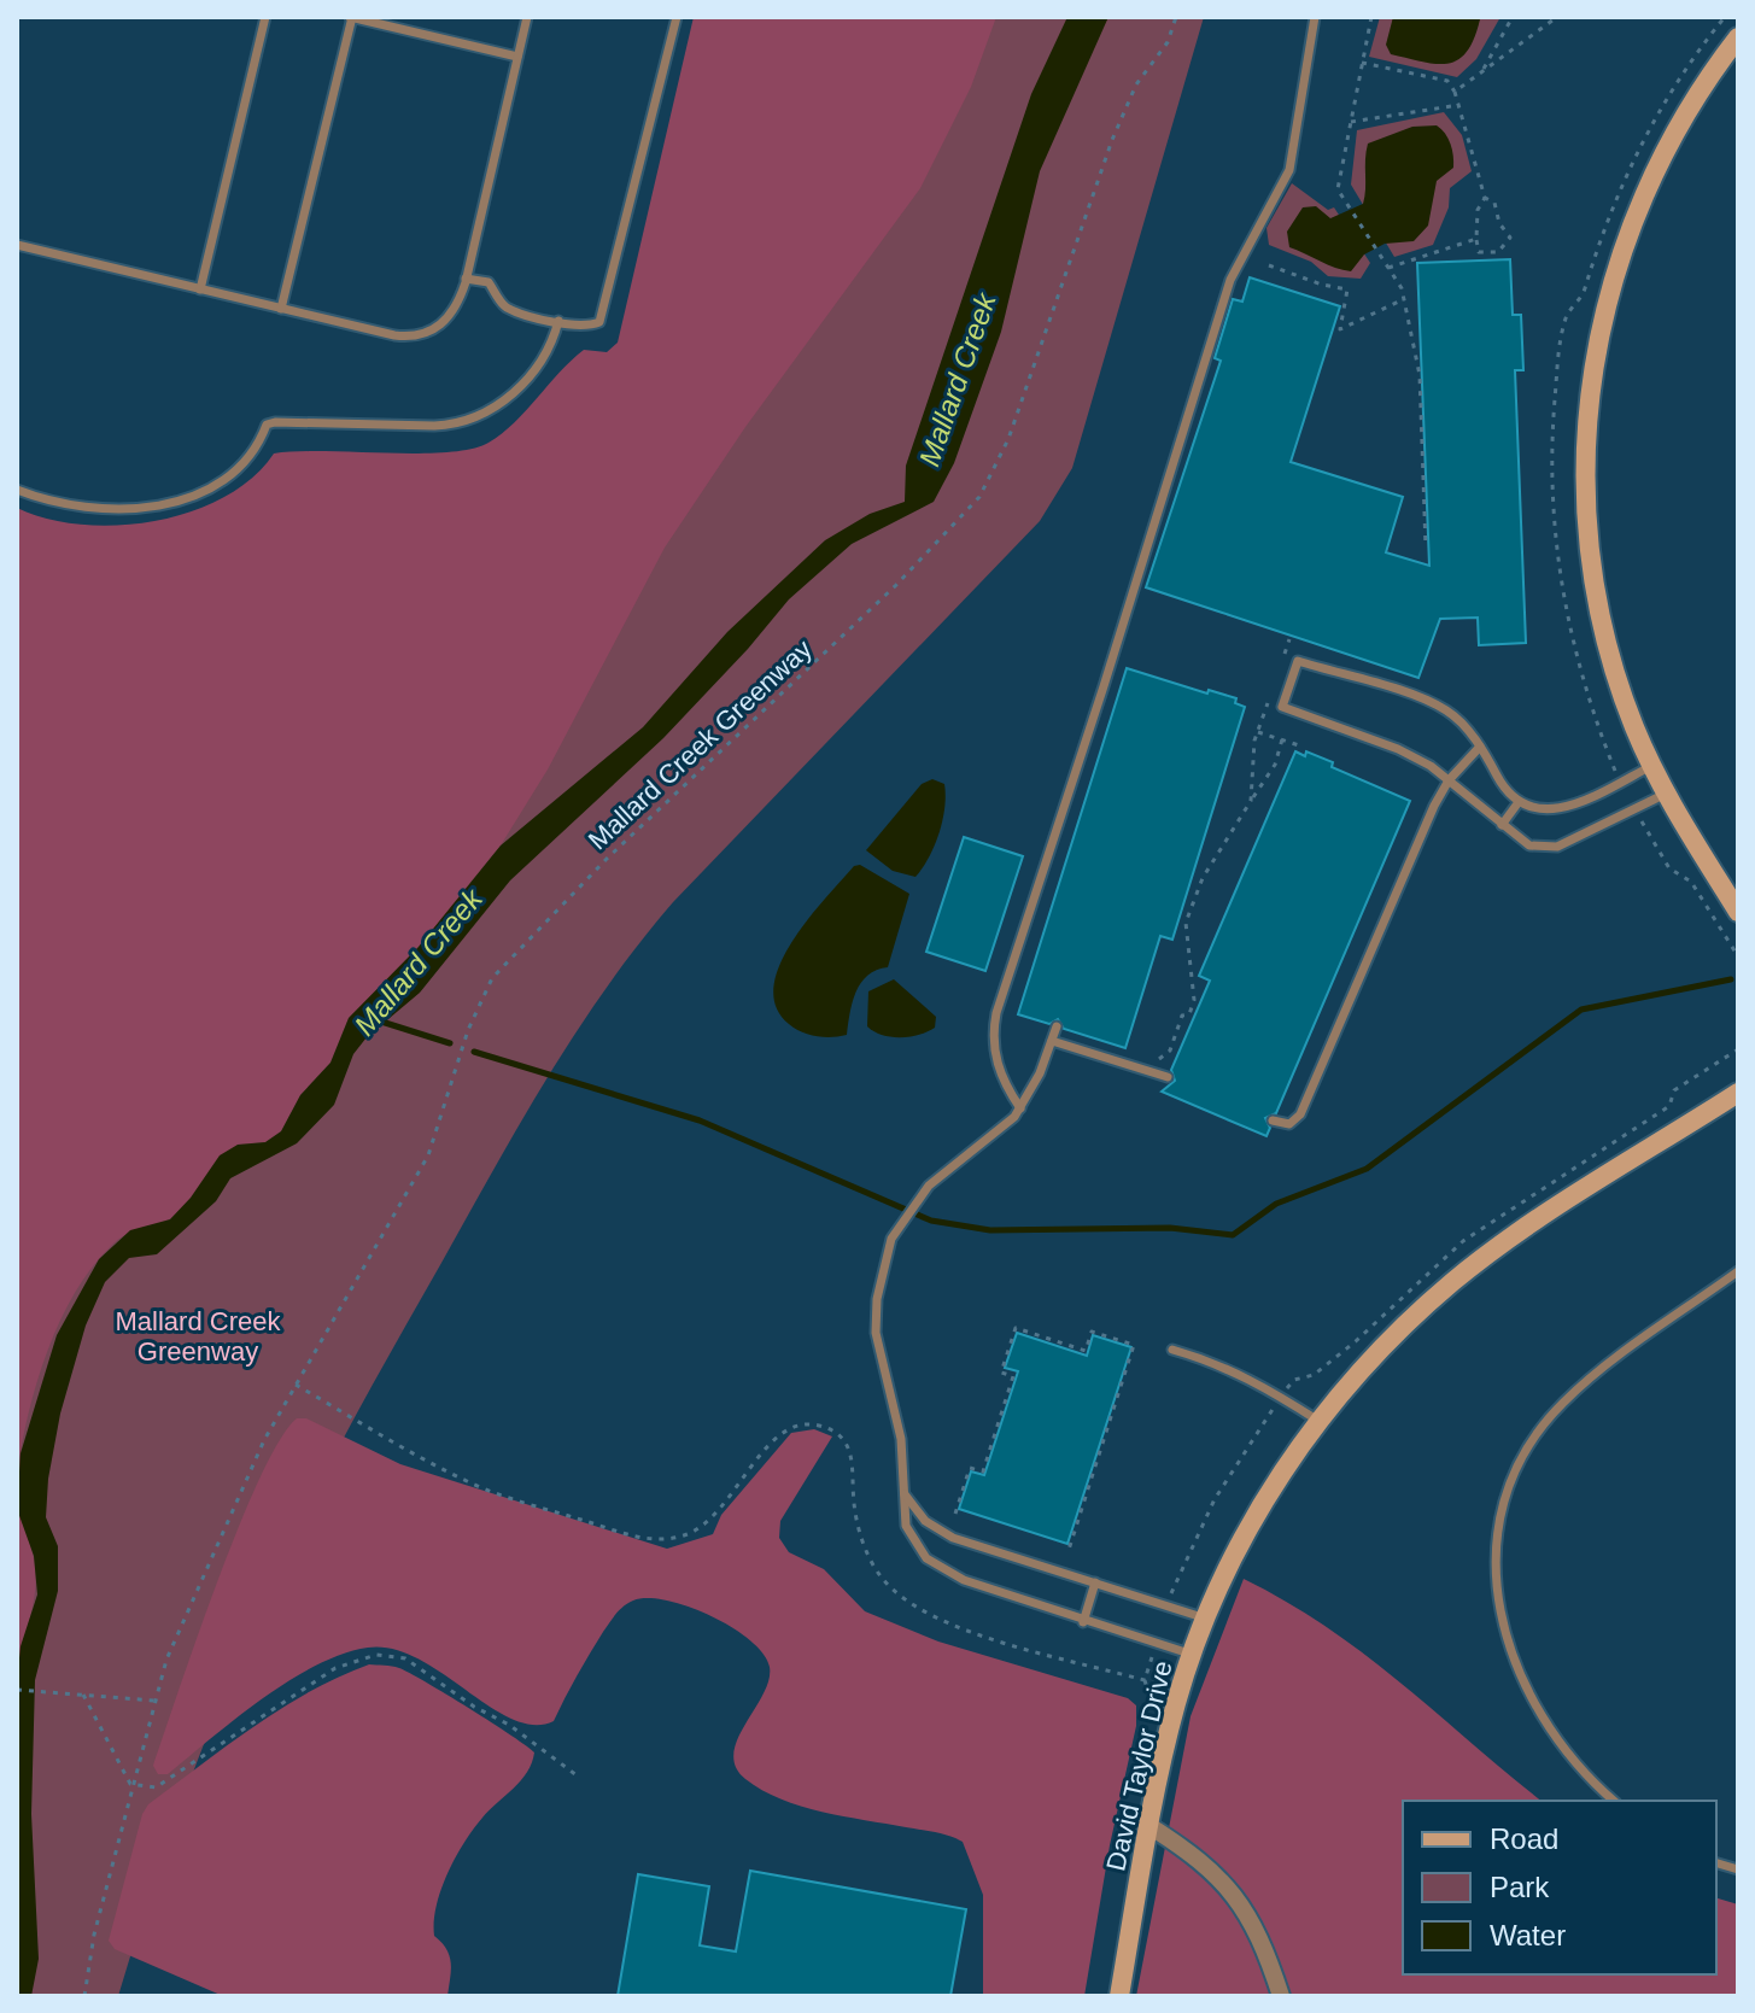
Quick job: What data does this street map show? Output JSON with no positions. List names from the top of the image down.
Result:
{
  "streets": {
    "street": ["David Taylor Drive"],
    "path": ["Mallard Creek Greenway"]
  },
  "water": ["Mallard Creek"],
  "parks": ["Mallard Creek Greenway"],
  "legend": ["Road", "Park", "Water"]
}
